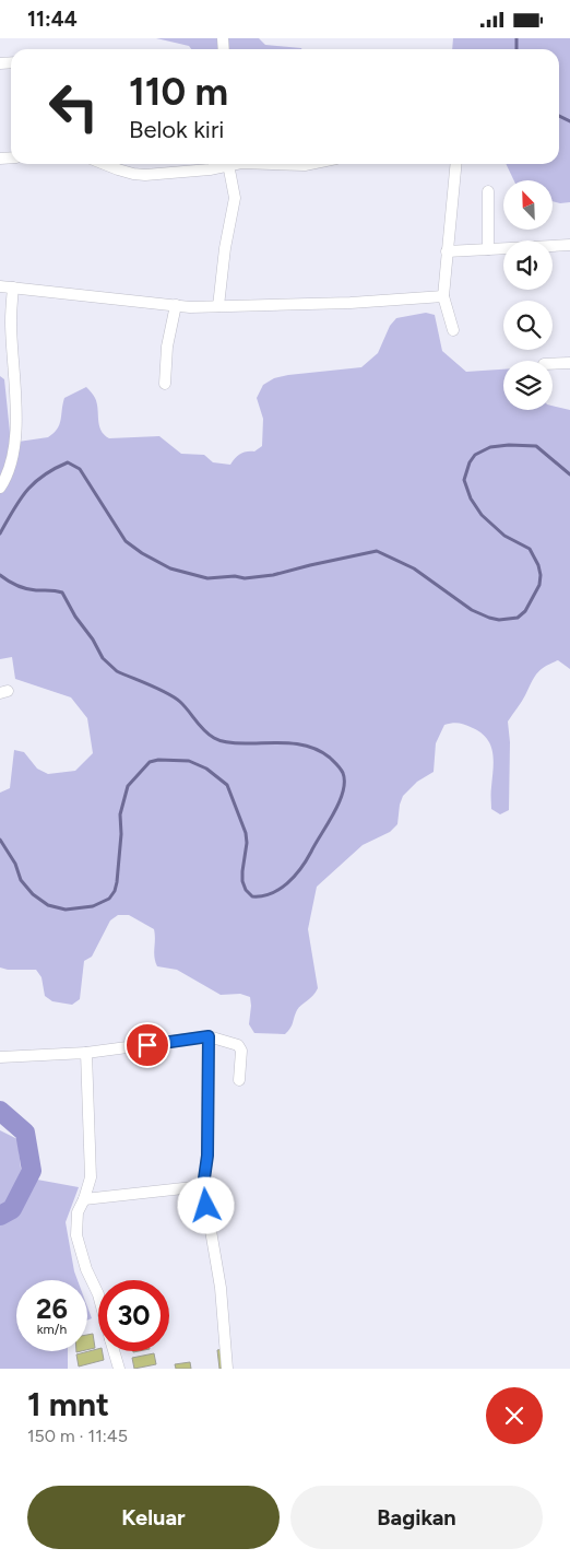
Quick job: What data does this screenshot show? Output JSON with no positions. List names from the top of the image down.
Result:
{
  "north": "top left",
  "page": {
    "status": "11:44",
    "turn": ["110 m", "Belok kiri"],
    "speed": "26 km/h",
    "limit": "30",
    "heading": ["1 mnt", "150 m · 11:45"],
    "buttons": ["Keluar", "Bagikan"]
  }
}
